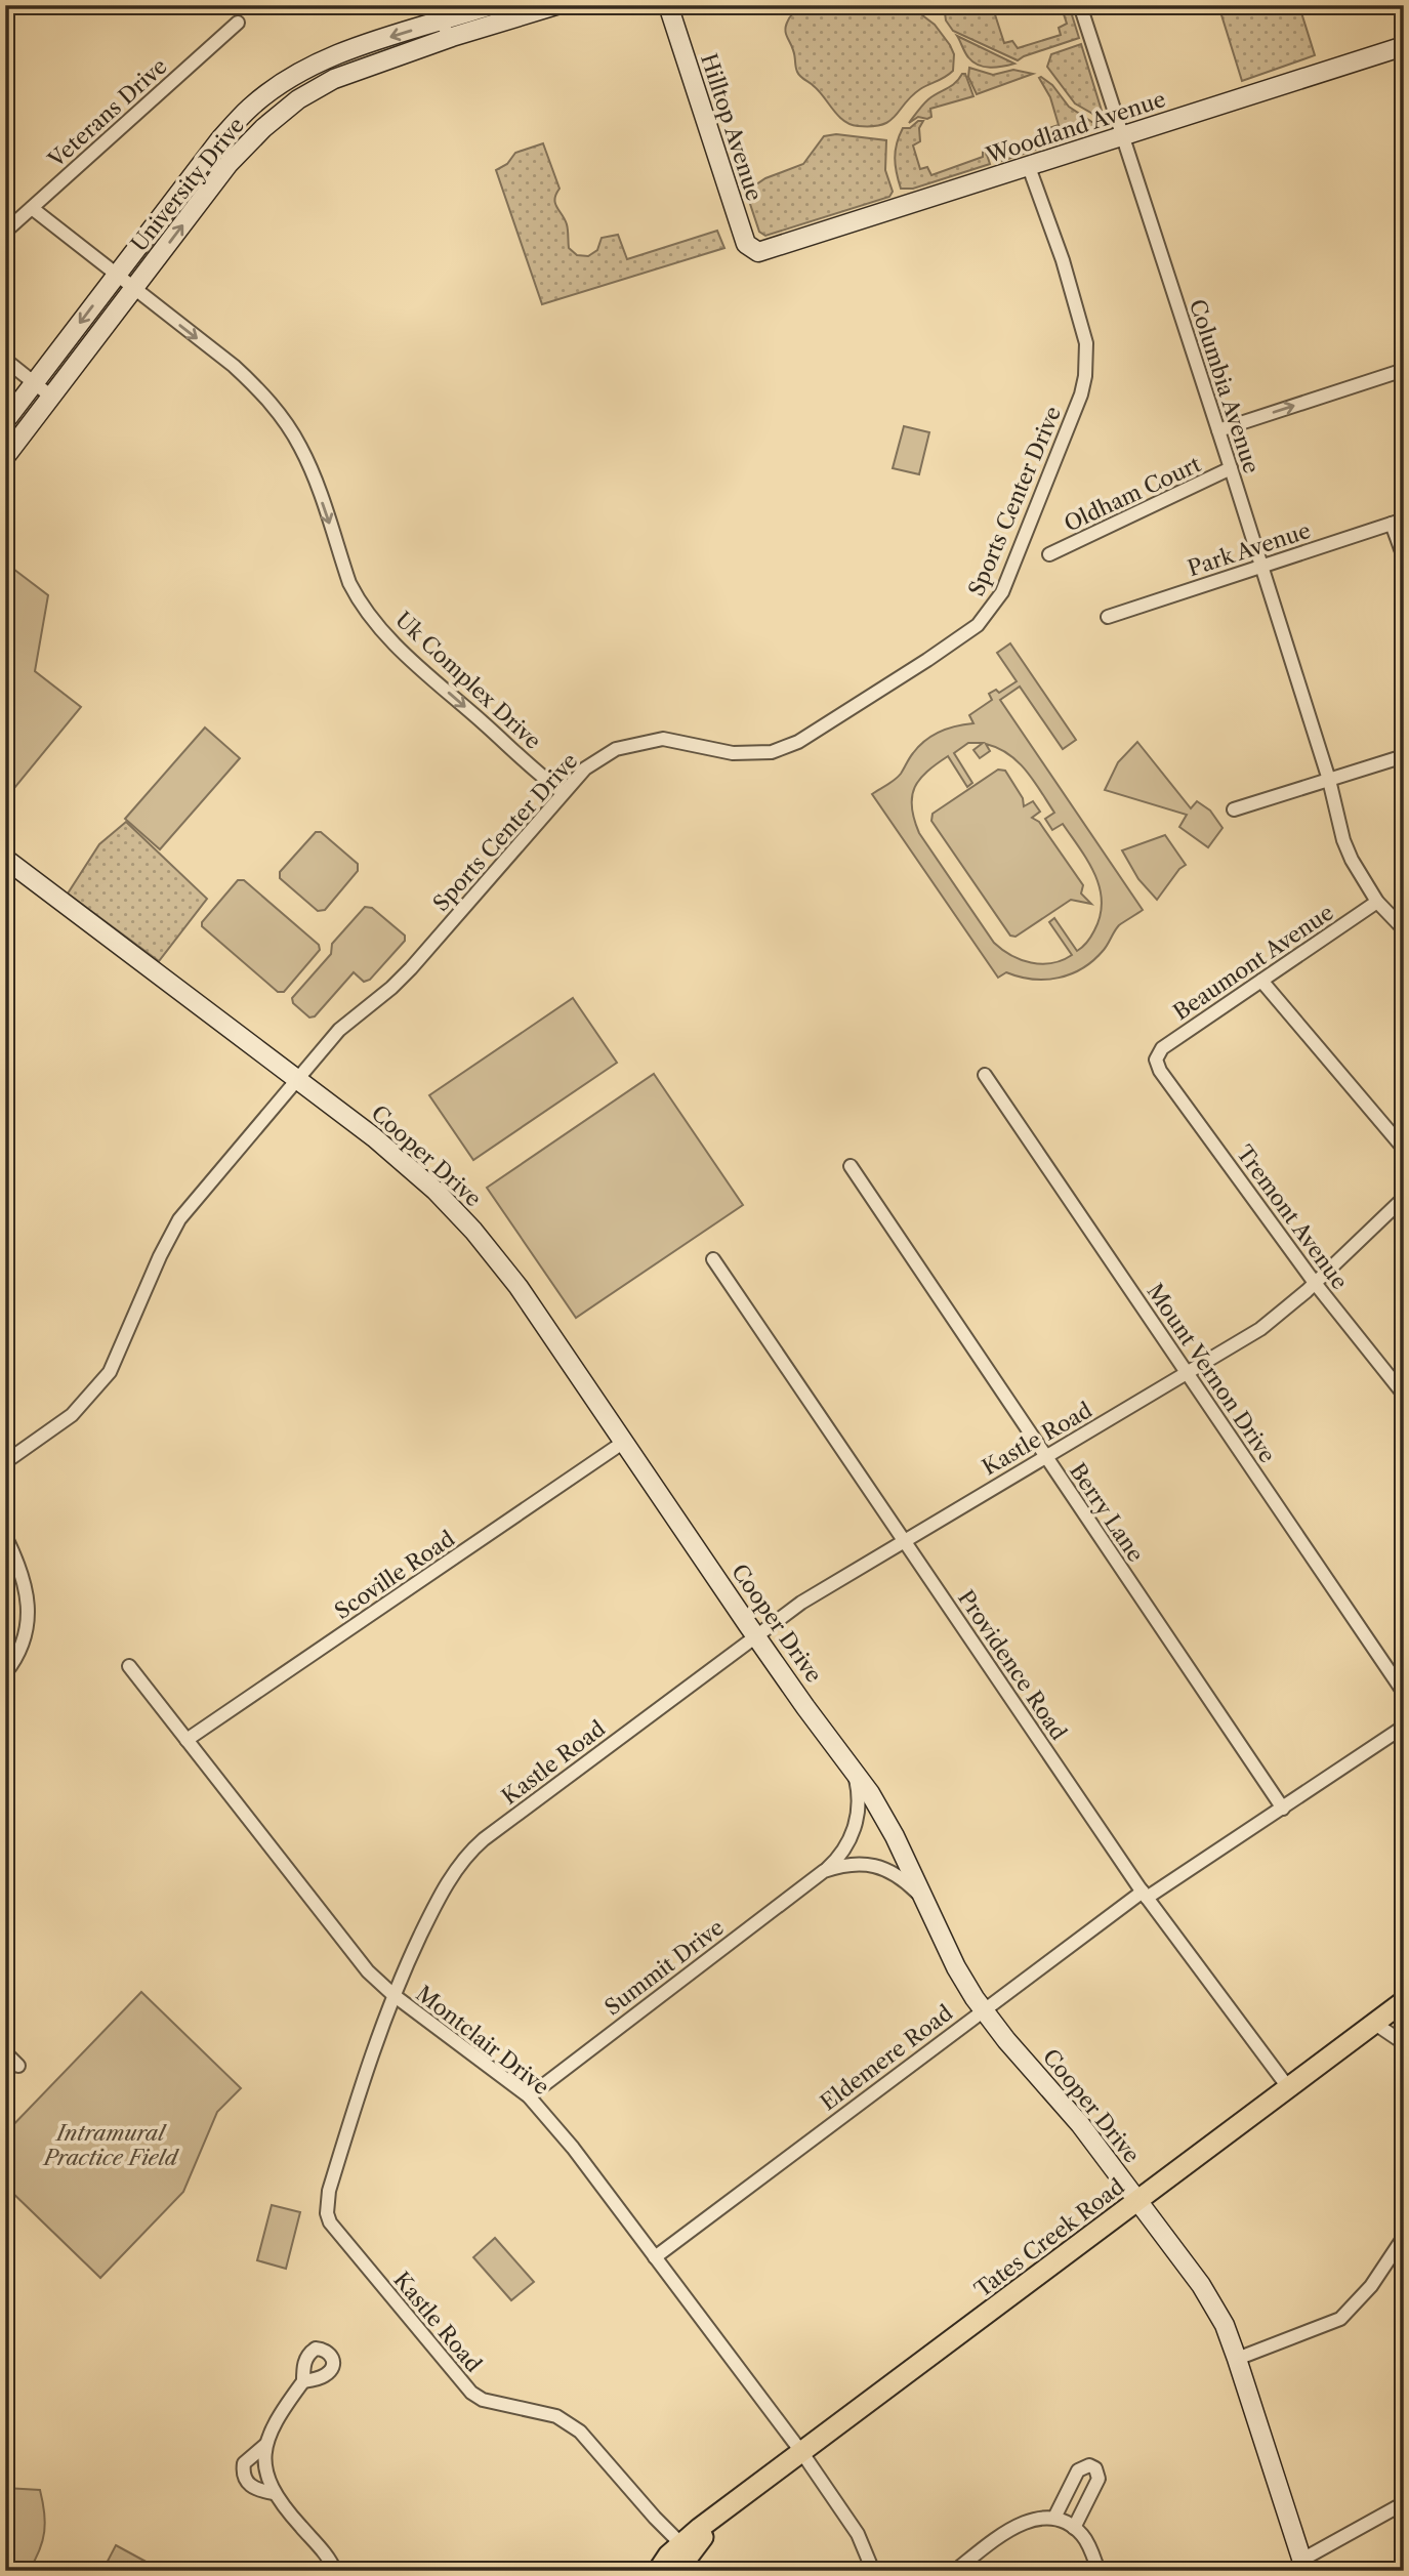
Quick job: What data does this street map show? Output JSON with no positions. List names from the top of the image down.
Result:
{
  "streets": {
    "main road": ["Tates Creek Road"],
    "street": [
      "Veterans Drive",
      "Hilltop Avenue",
      "Woodland Avenue",
      "University Drive",
      "Columbia Avenue",
      "Oldham Court",
      "Sports Center Drive",
      "Park Avenue",
      "Uk Complex Drive",
      "Beaumont Avenue",
      "Cooper Drive",
      "Tremont Avenue",
      "Mount Vernon Drive",
      "Kastle Road",
      "Berry Lane",
      "Scoville Road",
      "Providence Road",
      "Summit Drive",
      "Montclair Drive",
      "Eldemere Road"
    ]
  },
  "crossings": [
    ["Veterans Drive", "Uk Complex Drive"],
    ["Hilltop Avenue", "Woodland Avenue"],
    ["Woodland Avenue", "Columbia Avenue"],
    ["Woodland Avenue", "Sports Center Drive"],
    ["University Drive", "Uk Complex Drive"],
    ["Columbia Avenue", "Oldham Court"],
    ["Columbia Avenue", "Park Avenue"],
    ["Columbia Avenue", "Beaumont Avenue"],
    ["Sports Center Drive", "Uk Complex Drive"],
    ["Sports Center Drive", "Cooper Drive"],
    ["Beaumont Avenue", "Tremont Avenue"],
    ["Cooper Drive", "Kastle Road"],
    ["Cooper Drive", "Scoville Road"],
    ["Cooper Drive", "Summit Drive"],
    ["Cooper Drive", "Eldemere Road"],
    ["Cooper Drive", "Tates Creek Road"],
    ["Tremont Avenue", "Kastle Road"],
    ["Mount Vernon Drive", "Kastle Road"],
    ["Kastle Road", "Berry Lane"],
    ["Kastle Road", "Providence Road"],
    ["Kastle Road", "Montclair Drive"],
    ["Kastle Road", "Tates Creek Road"],
    ["Berry Lane", "Eldemere Road"],
    ["Scoville Road", "Montclair Drive"],
    ["Providence Road", "Eldemere Road"],
    ["Providence Road", "Tates Creek Road"],
    ["Summit Drive", "Montclair Drive"],
    ["Montclair Drive", "Eldemere Road"],
    ["Montclair Drive", "Tates Creek Road"]
  ],
  "one_way": ["Uk Complex Drive"],
  "parks": ["Intramural Practice Field"]
}
